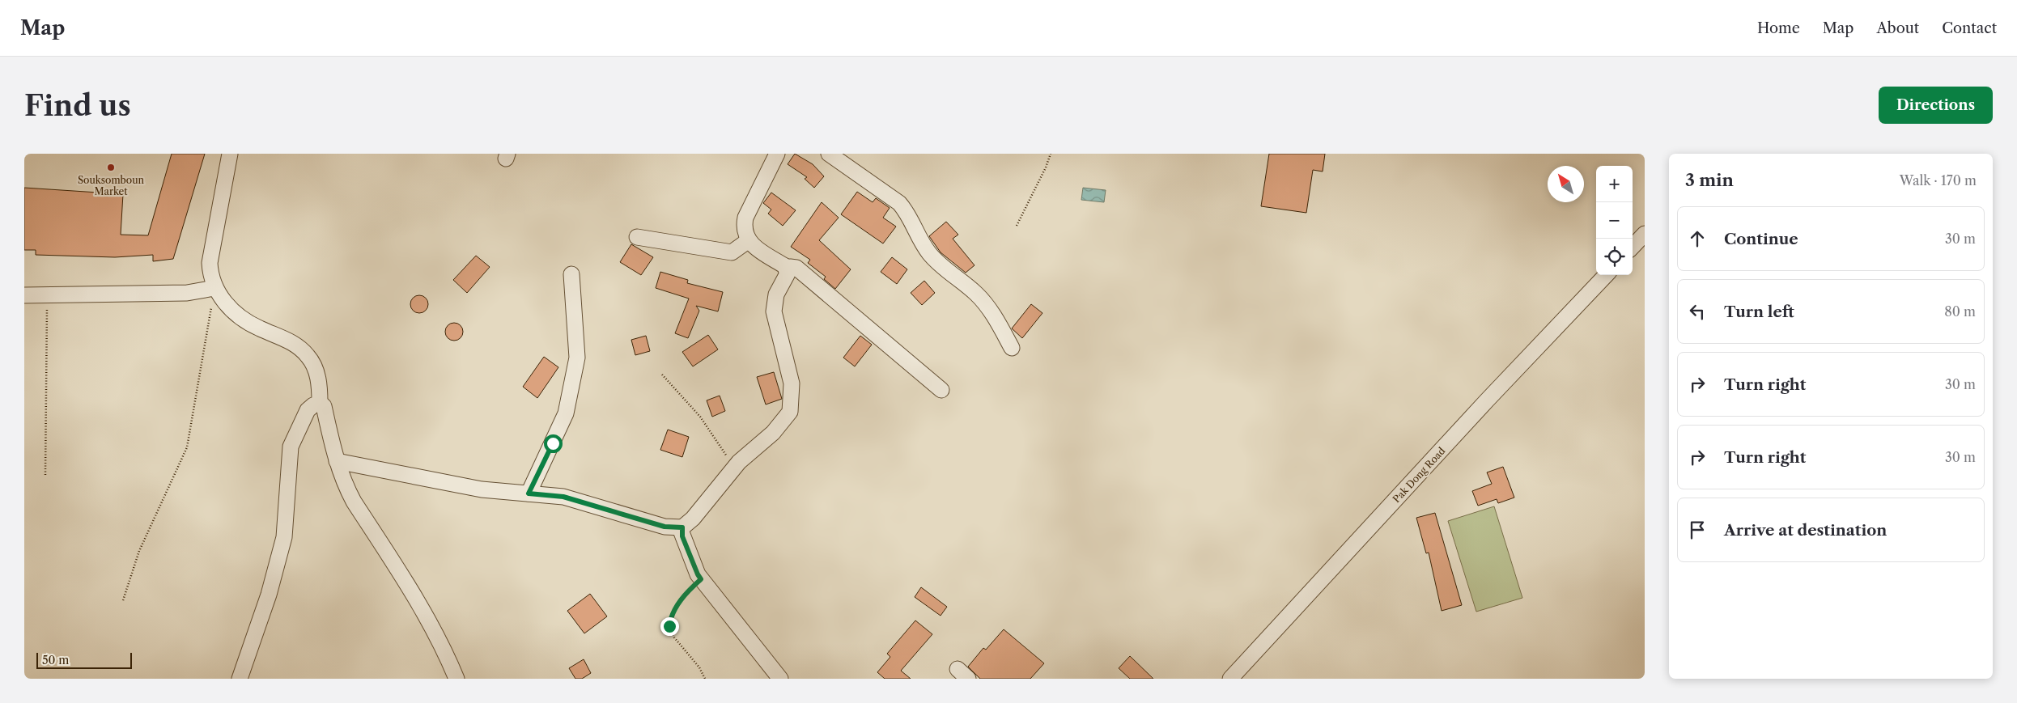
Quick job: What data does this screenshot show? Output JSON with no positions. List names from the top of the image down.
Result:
{
  "streets": {
    "street": ["Pak Dong Road"]
  },
  "places": ["Souksomboun Market"],
  "scale_bar": "50 m",
  "north": "top left",
  "page": {
    "header": "Map",
    "nav": [
      "Home",
      "Map",
      "About",
      "Contact"
    ],
    "buttons": "Directions",
    "title": "Find us",
    "heading": ["3 min", "Walk · 170 m"],
    "map_buttons": ["+", "−"],
    "list": [
      ["Continue", "30 m"],
      ["Turn left", "80 m"],
      ["Turn right", "30 m"],
      ["Turn right", "30 m"],
      "Arrive at destination"
    ],
    "scale": "50 m"
  }
}
